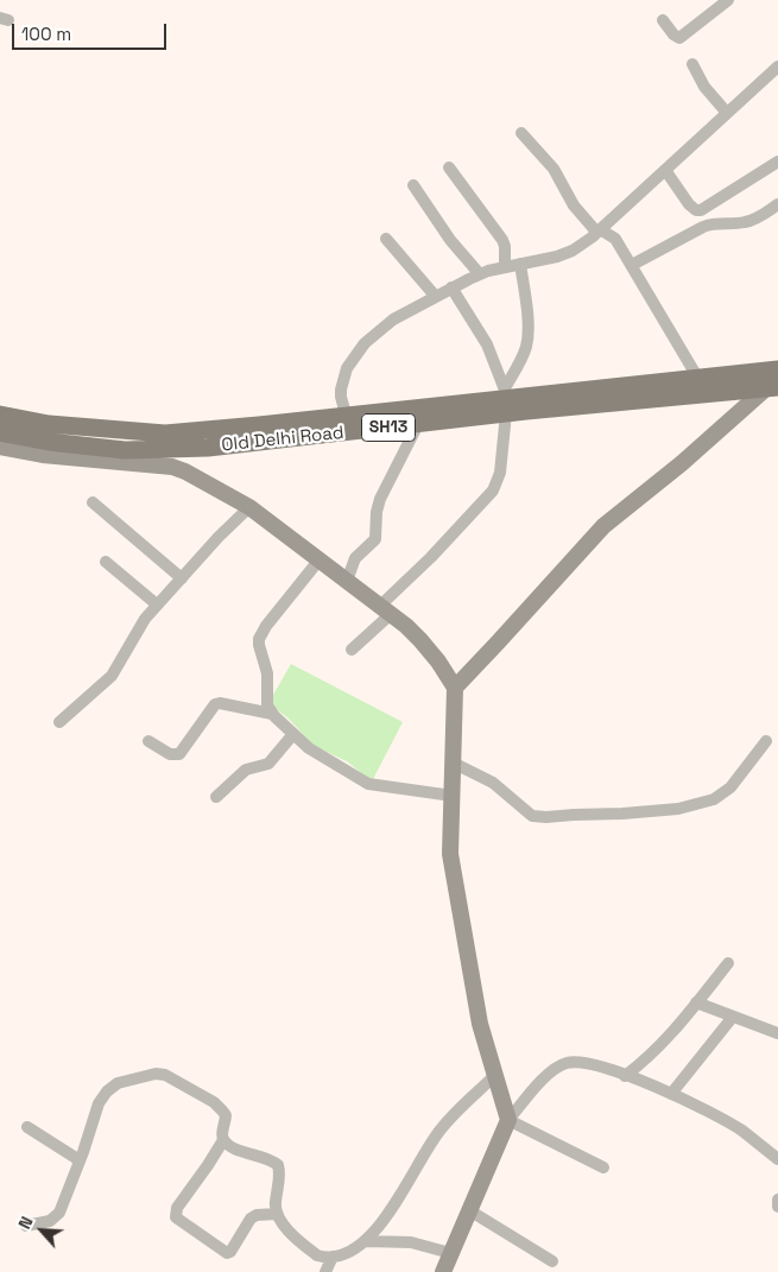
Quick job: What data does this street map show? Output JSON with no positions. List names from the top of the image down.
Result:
{
  "streets": {
    "main road": ["SH13", "Old Delhi Road"]
  },
  "scale_bar": "100 m",
  "north": "top left"
}
